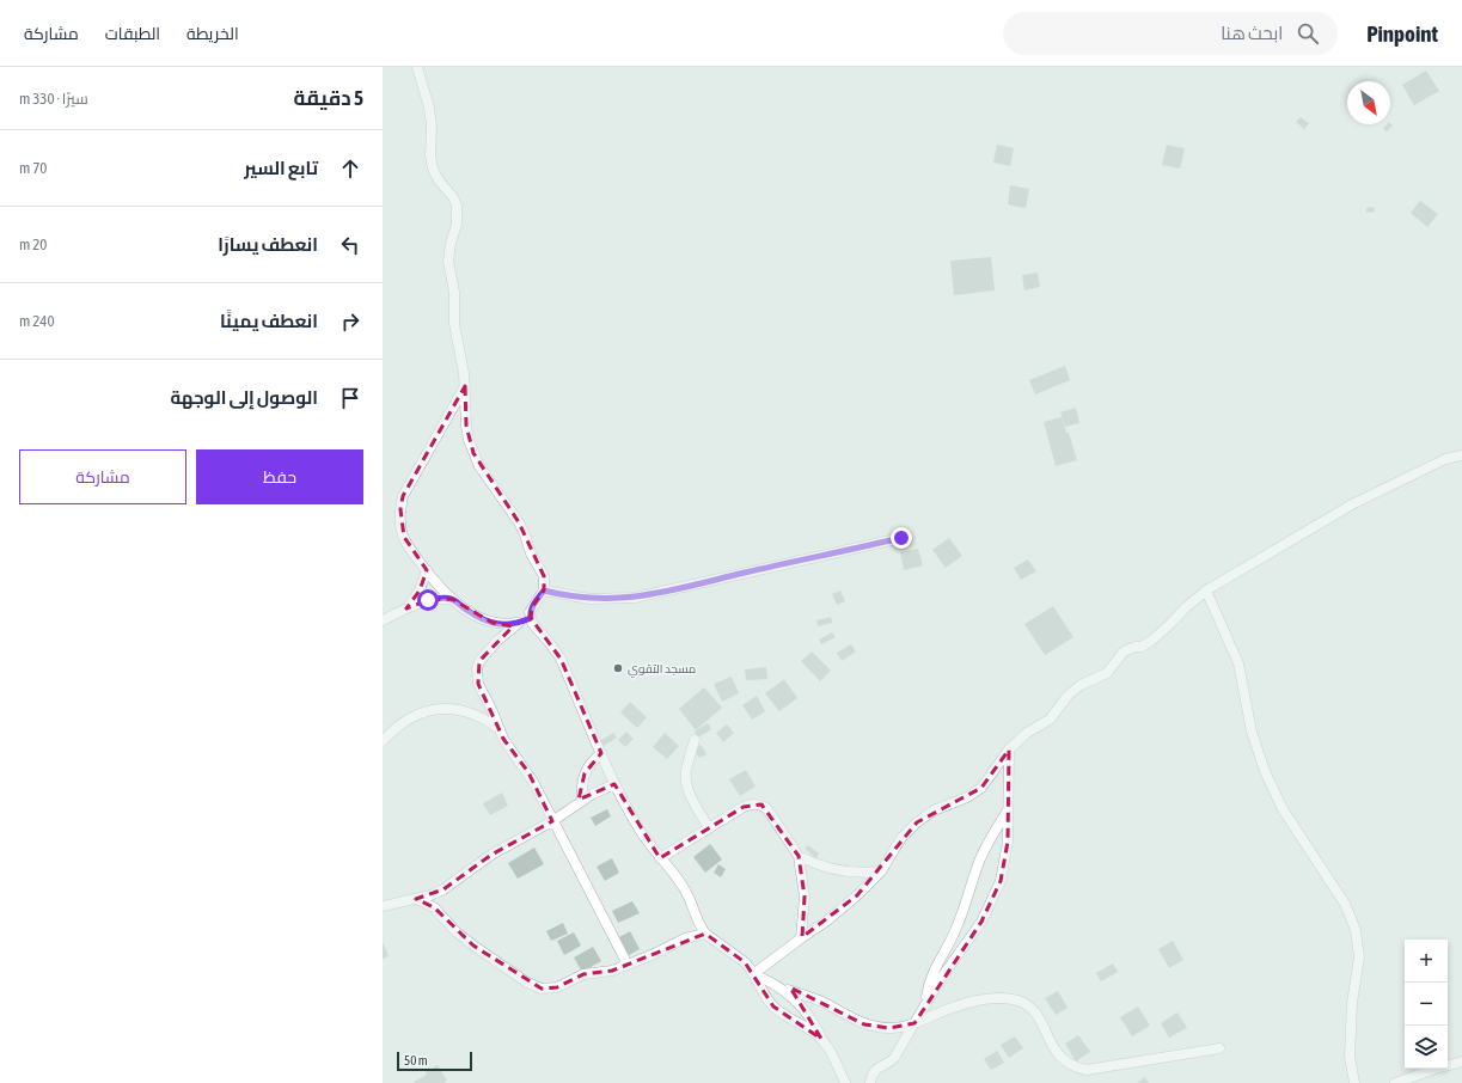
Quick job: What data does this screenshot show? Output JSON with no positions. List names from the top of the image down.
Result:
{
  "places": ["مسجد التقوي"],
  "scale_bar": "50 m",
  "north": "bottom right",
  "page": {
    "header": "Pinpoint",
    "search": "ابحث هنا",
    "nav": ["الخريطة", "الطبقات", "مشاركة"],
    "heading": ["5 دقيقة", "سيرًا · 330 m"],
    "list": [
      ["تابع السير", "70 m"],
      ["انعطف يسارًا", "20 m"],
      ["انعطف يمينًا", "240 m"],
      "الوصول إلى الوجهة"
    ],
    "buttons": ["حفظ", "مشاركة"],
    "map_buttons": ["+", "−"],
    "scale": "50 m"
  }
}
